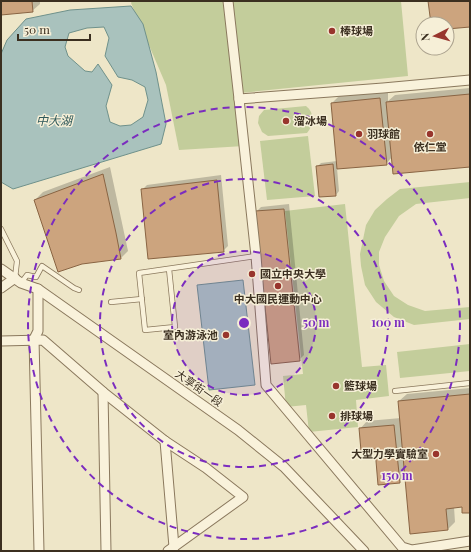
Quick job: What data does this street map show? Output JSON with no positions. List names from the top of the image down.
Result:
{
  "streets": {
    "street": ["大享街一段"]
  },
  "water": ["中大湖"],
  "places": [
    "棒球場",
    "溜冰場",
    "羽球館",
    "依仁堂",
    "國立中央大學",
    "中大國民運動中心",
    "室內游泳池",
    "籃球場",
    "排球場",
    "大型力學實驗室"
  ],
  "scale_bar": "50 m",
  "north": "left",
  "rings": ["50 m", "100 m", "150 m"]
}
